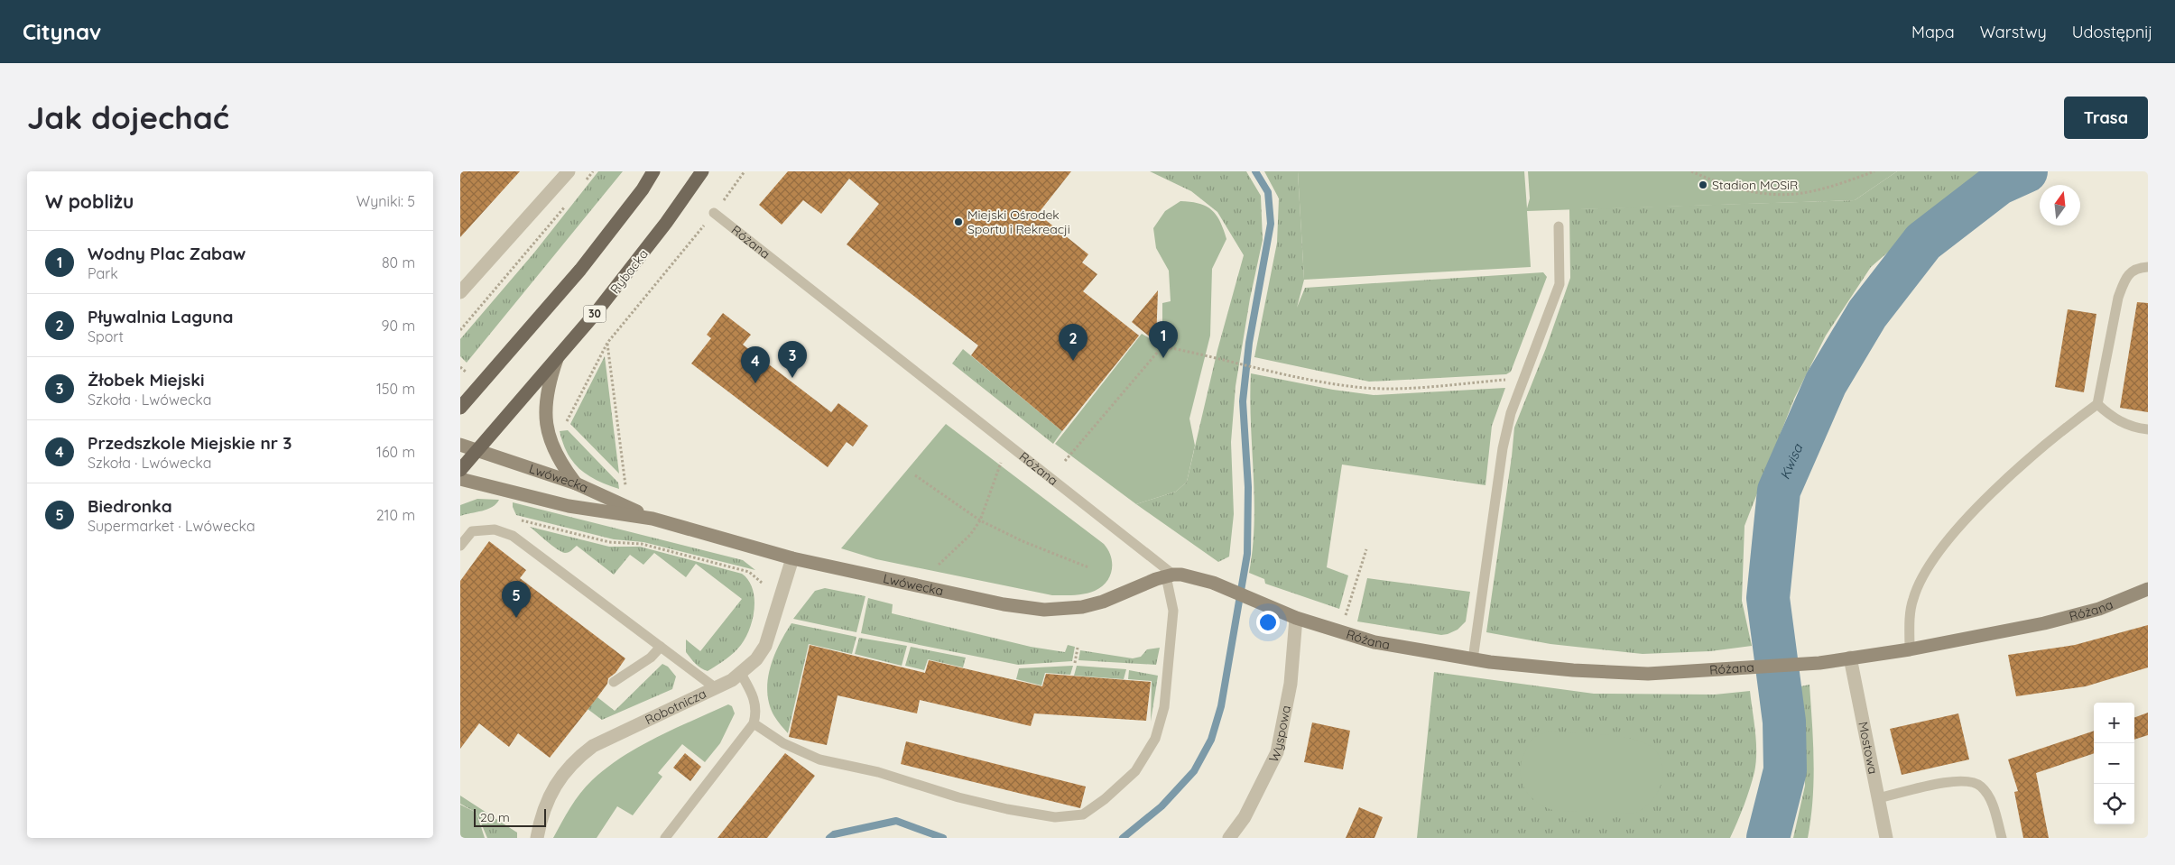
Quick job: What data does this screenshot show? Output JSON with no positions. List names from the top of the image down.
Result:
{
  "streets": {
    "main road": ["Rybacka", "30"],
    "street": [
      "Różana",
      "Lwówecka",
      "Robotnicza",
      "Wyspowa",
      "Mostowa"
    ]
  },
  "crossings": [
    ["Różana", "Lwówecka"],
    ["Różana", "Wyspowa"],
    ["Różana", "Mostowa"],
    ["Rybacka", "30"],
    ["Rybacka", "Lwówecka"],
    ["30", "Lwówecka"],
    ["Lwówecka", "Robotnicza"]
  ],
  "water": ["Kwisa"],
  "places": ["Stadion MOSiR", "Miejski Ośrodek Sportu i Rekreacji"],
  "scale_bar": "20 m",
  "north": "top",
  "page": {
    "header": "Citynav",
    "nav": ["Mapa", "Warstwy", "Udostępnij"],
    "buttons": "Trasa",
    "title": "Jak dojechać",
    "heading": ["W pobliżu", "Wyniki: 5"],
    "list": [
      {
        "mark": "1",
        "name": "Wodny Plac Zabaw",
        "note": "Park",
        "value": "80 m"
      },
      {
        "mark": "2",
        "name": "Pływalnia Laguna",
        "note": "Sport",
        "value": "90 m"
      },
      {
        "mark": "3",
        "name": "Żłobek Miejski",
        "note": "Szkoła · Lwówecka",
        "value": "150 m"
      },
      {
        "mark": "4",
        "name": "Przedszkole Miejskie nr 3",
        "note": "Szkoła · Lwówecka",
        "value": "160 m"
      },
      {
        "mark": "5",
        "name": "Biedronka",
        "note": "Supermarket · Lwówecka",
        "value": "210 m"
      }
    ],
    "pins": [
      "1",
      "2",
      "3",
      "4",
      "5"
    ],
    "map_buttons": ["+", "−"],
    "scale": "20 m"
  }
}
